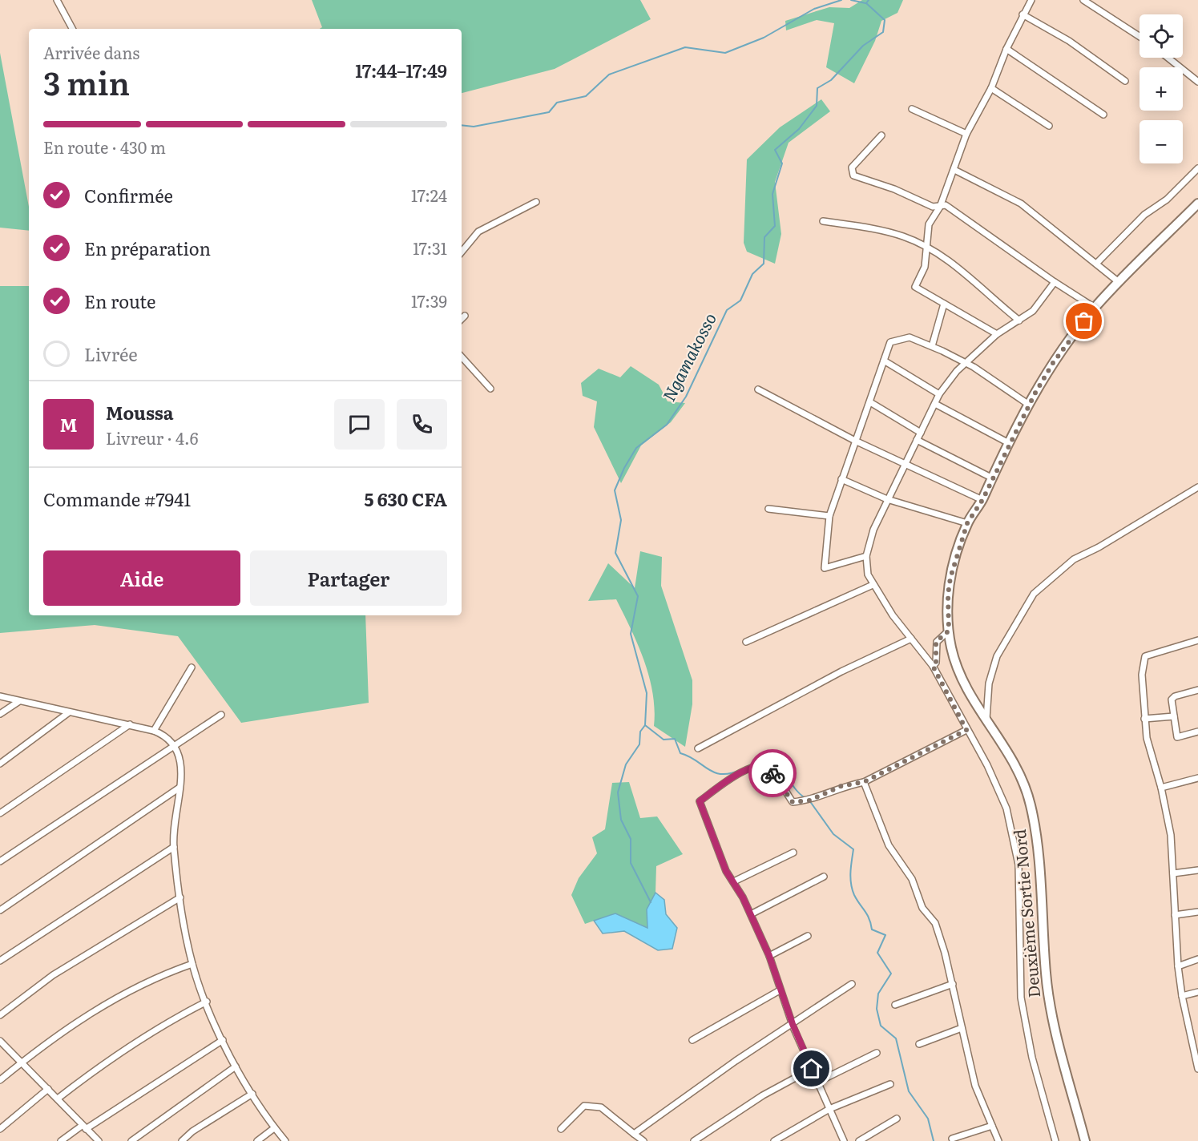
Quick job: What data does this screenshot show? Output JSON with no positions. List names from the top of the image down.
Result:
{
  "streets": {
    "main road": ["Deuxième Sortie Nord"]
  },
  "water": ["Ngamakosso"],
  "page": {
    "map_buttons": ["+", "−"],
    "heading": ["3 min", "Arrivée dans", "17:44–17:49"],
    "panel": [
      "Moussa",
      "Livreur · 4.6",
      "Commande #7941",
      "5 630 CFA"
    ],
    "bar": "En route · 430 m",
    "list": [
      ["Confirmée", "17:24"],
      ["En préparation", "17:31"],
      ["En route", "17:39"],
      "Livrée"
    ],
    "round": "M",
    "buttons": ["Aide", "Partager"]
  }
}
